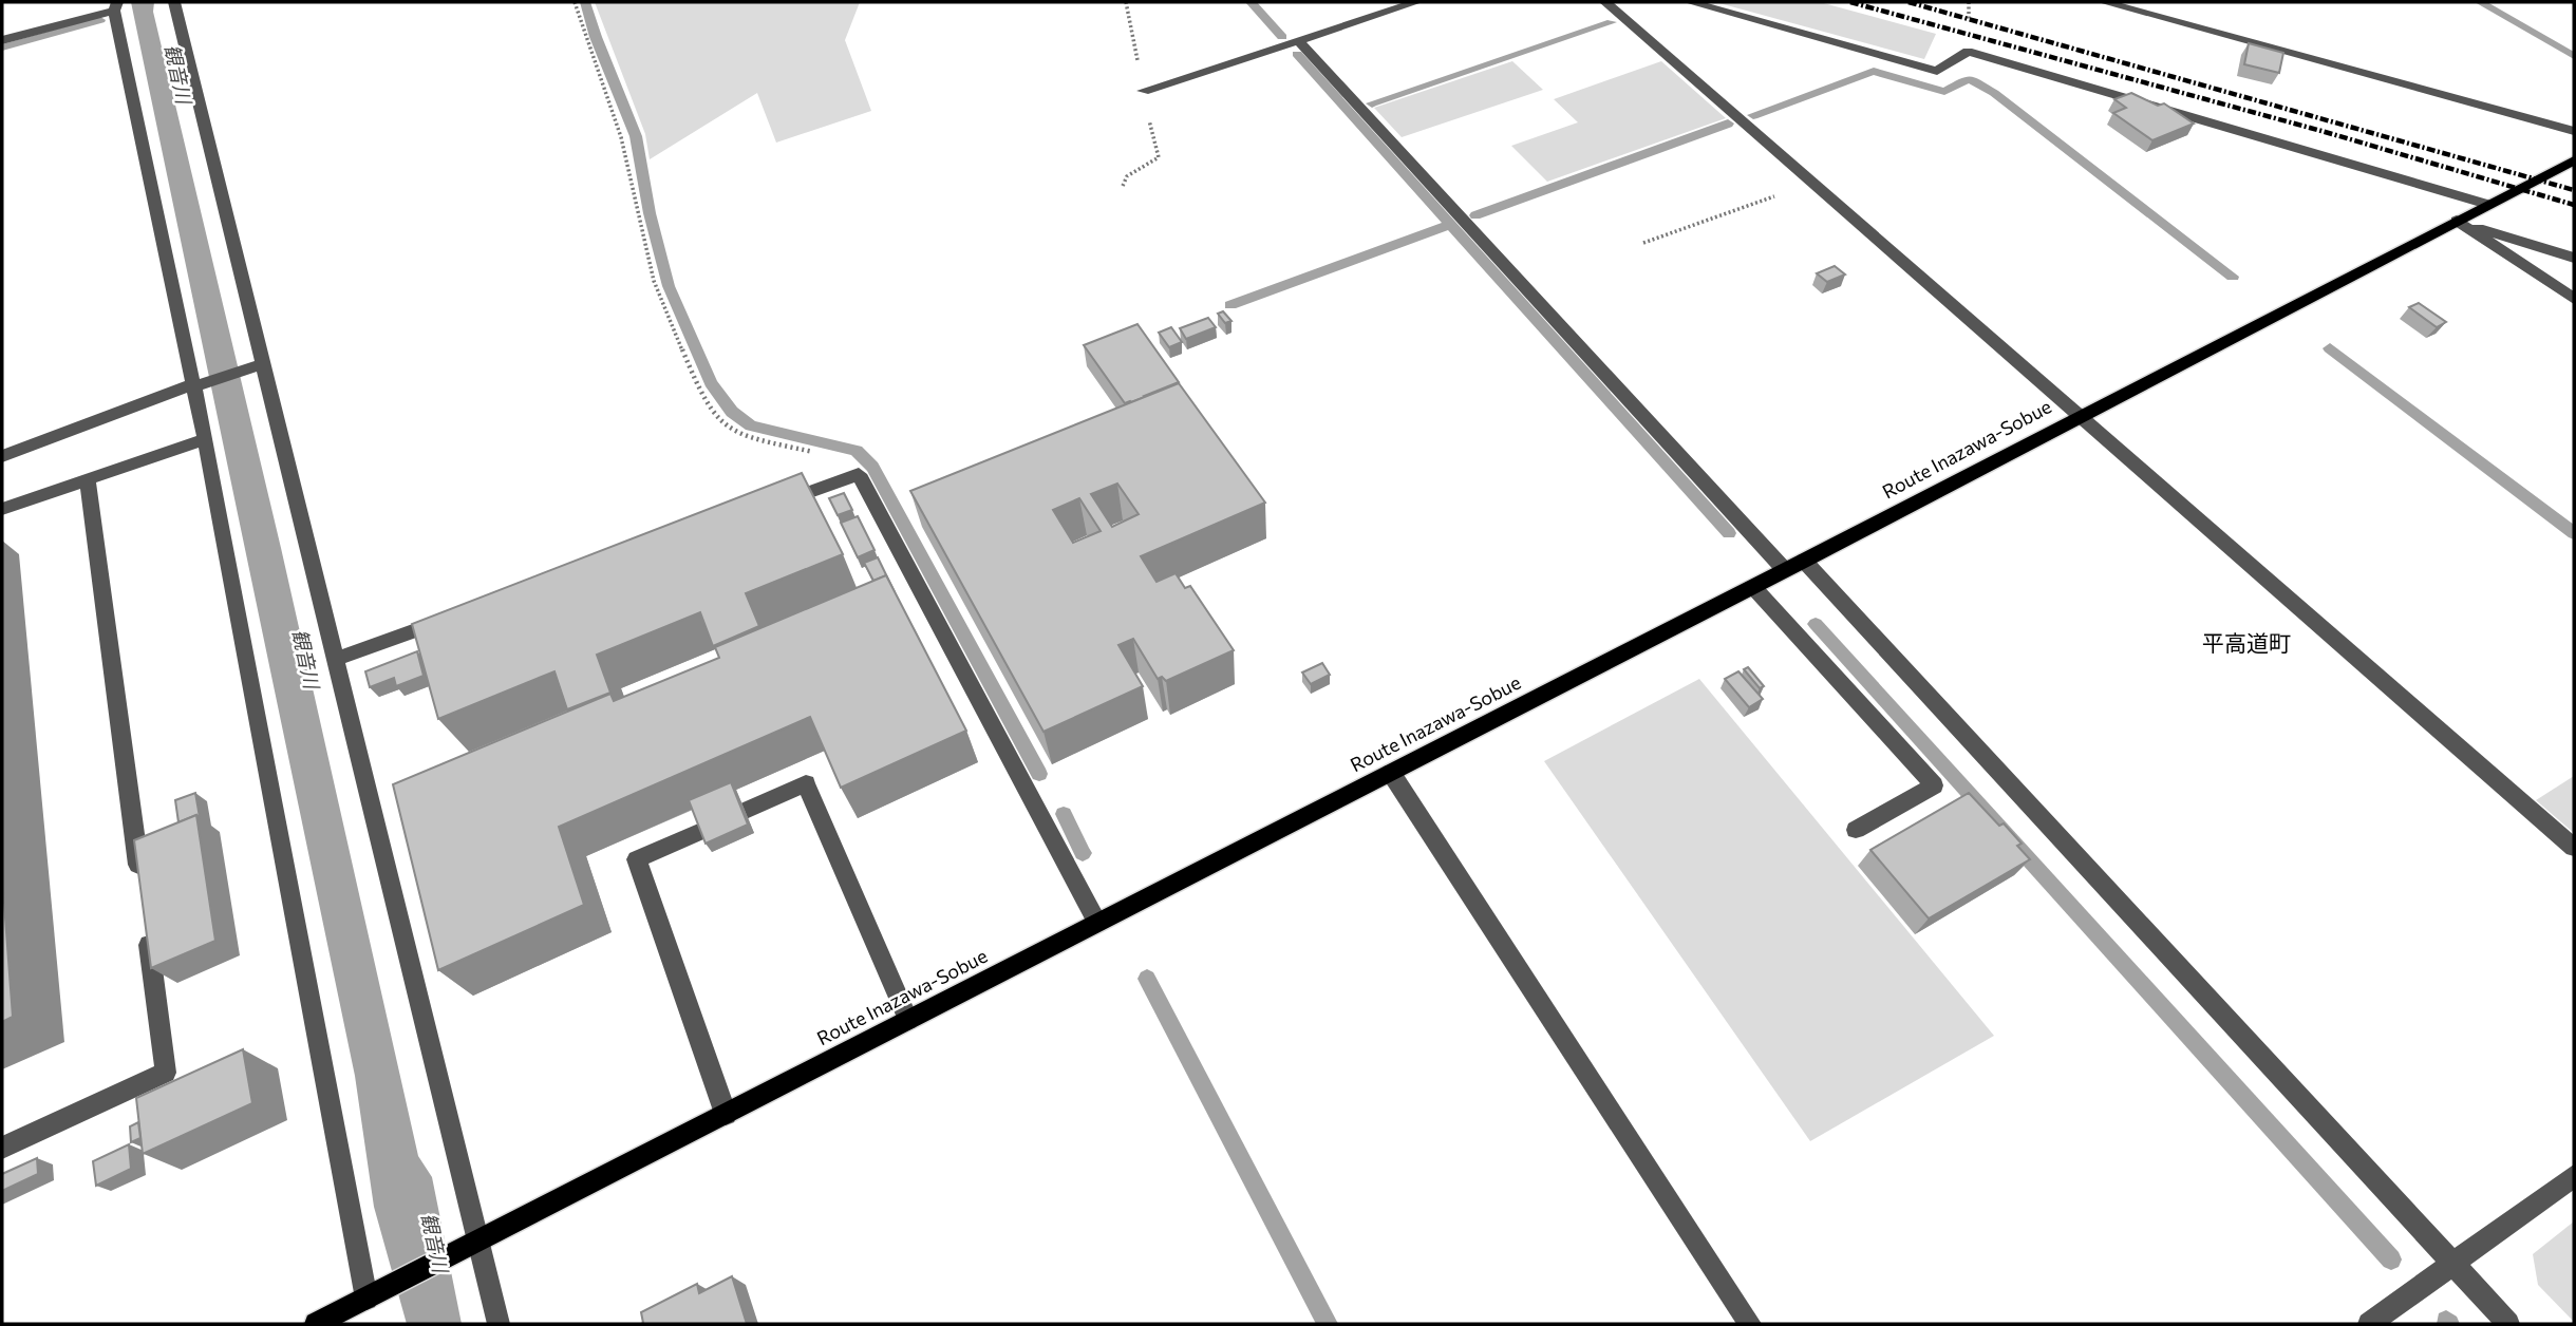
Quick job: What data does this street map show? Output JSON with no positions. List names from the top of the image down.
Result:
{
  "streets": {
    "main road": ["Route Inazawa-Sobue"]
  },
  "districts": ["平高道町"],
  "water": ["観音川"]
}
